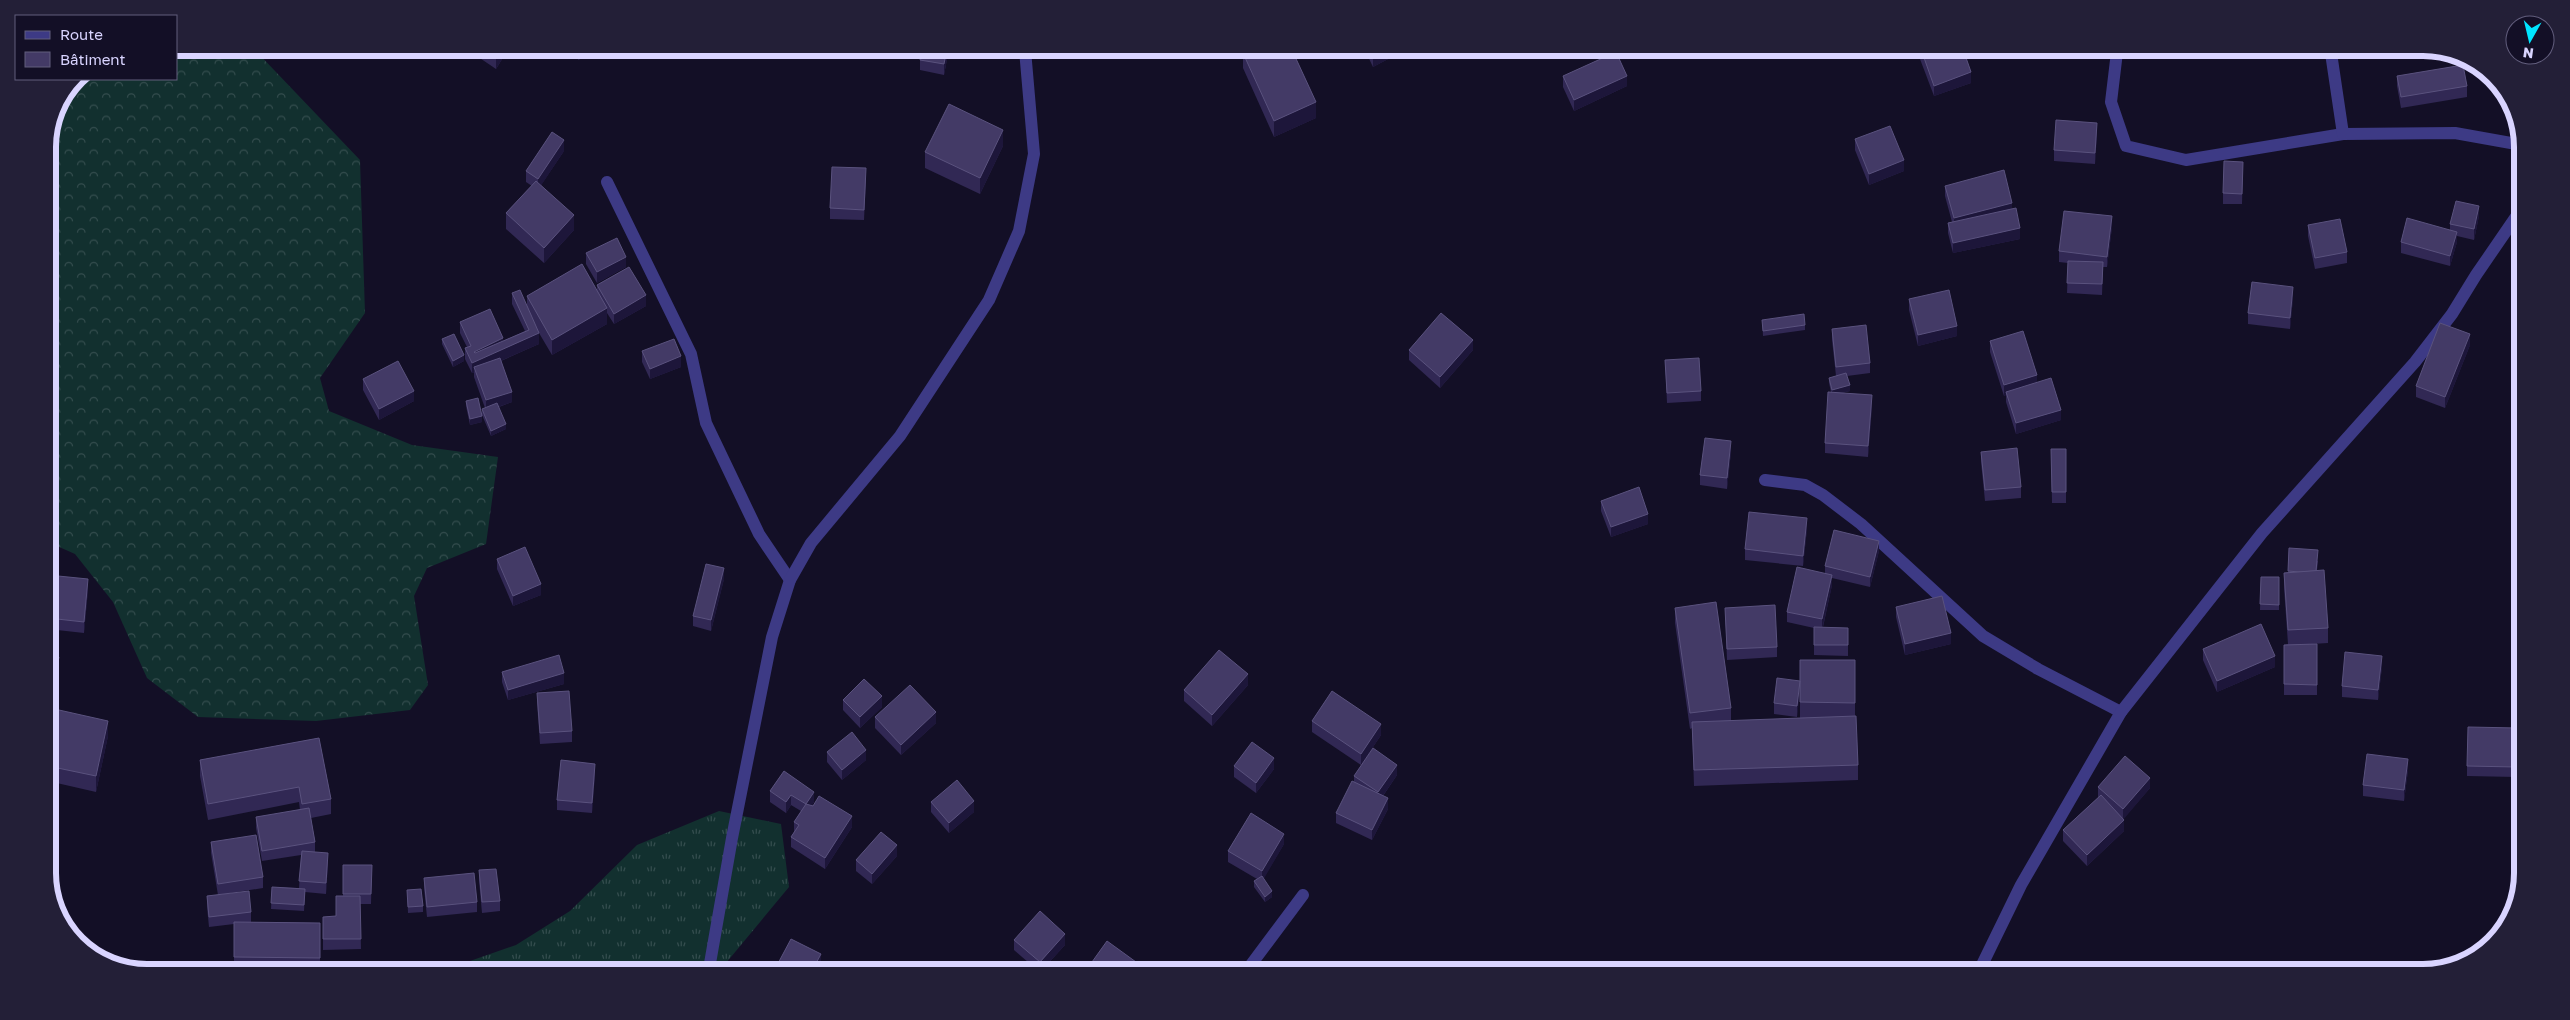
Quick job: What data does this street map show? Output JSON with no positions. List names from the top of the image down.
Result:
{
  "legend": ["Route", "Bâtiment"],
  "north": "bottom"
}
